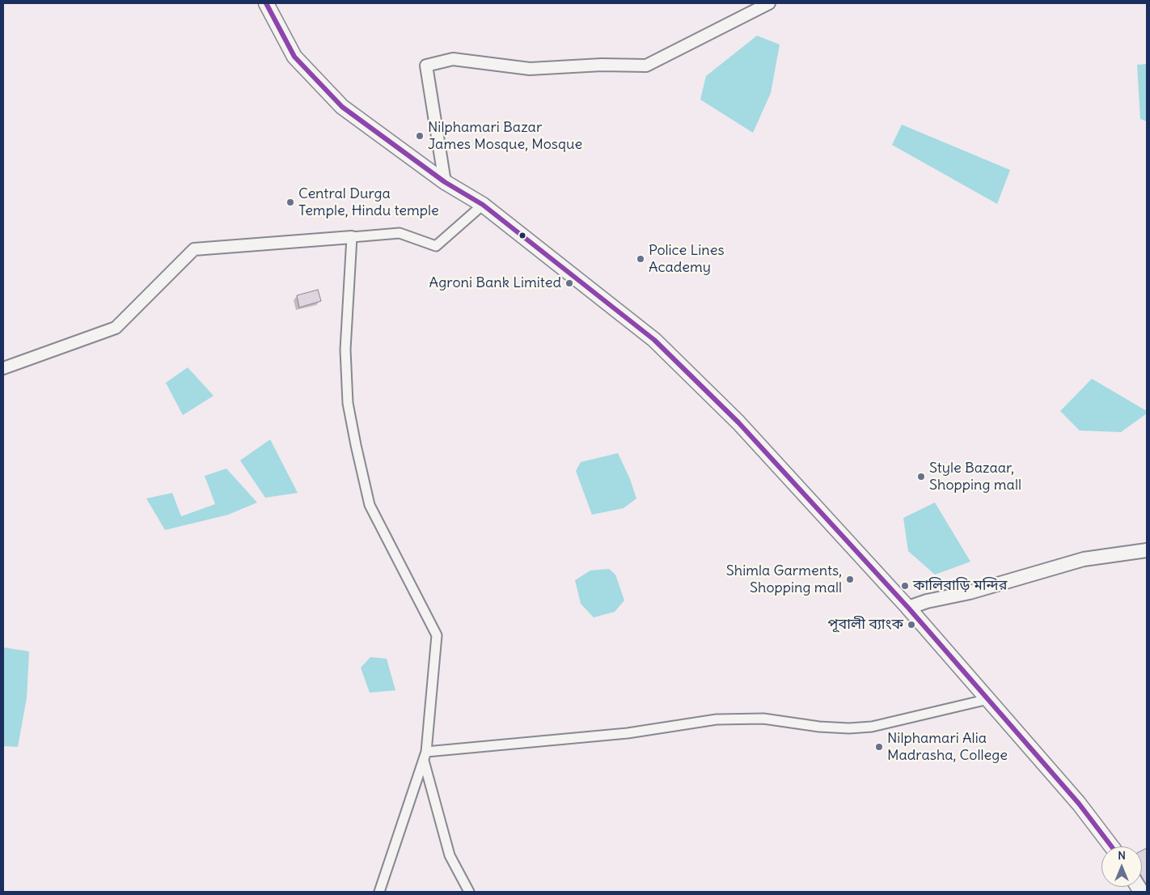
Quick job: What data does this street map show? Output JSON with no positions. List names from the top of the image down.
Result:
{
  "places": [
    "Nilphamari Bazar James Mosque, Mosque",
    "Central Durga Temple, Hindu temple",
    "Police Lines Academy",
    "Agroni Bank Limited",
    "Style Bazaar, Shopping mall",
    "Shimla Garments, Shopping mall",
    "কালিবাড়ি মন্দির",
    "পূবালী ব্যাংক",
    "Nilphamari Alia Madrasha, College"
  ],
  "north": "top"
}
